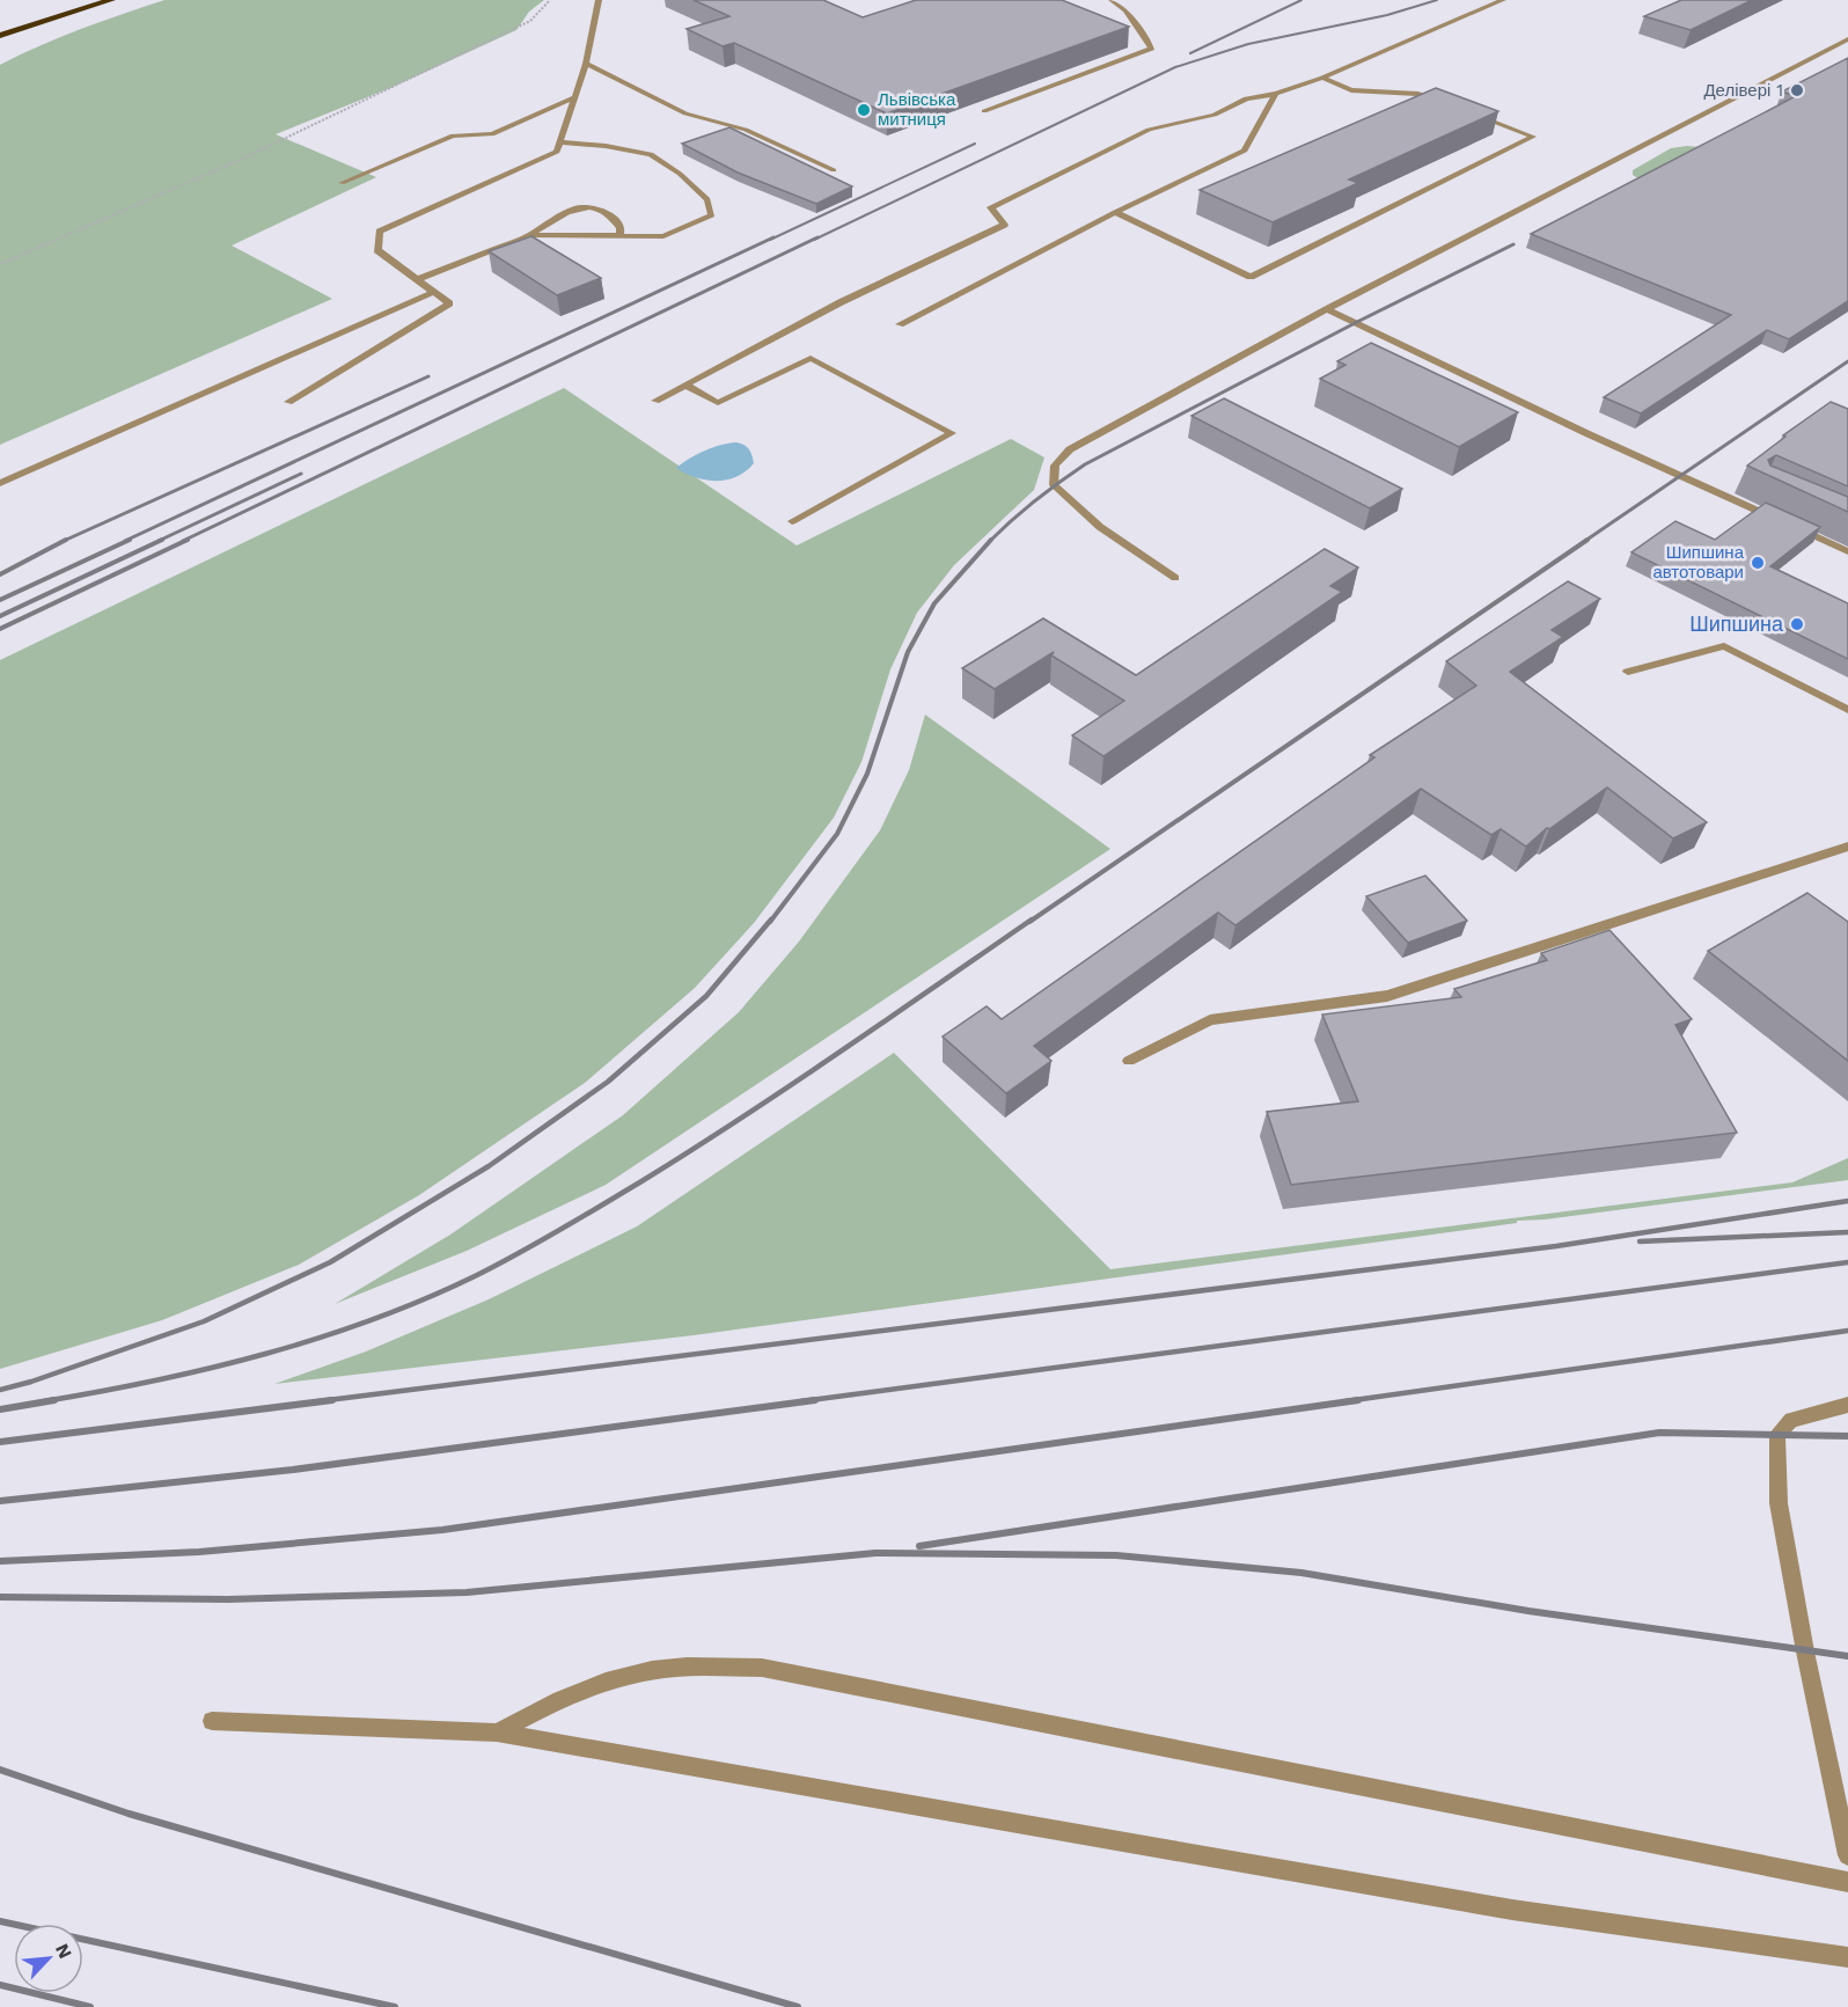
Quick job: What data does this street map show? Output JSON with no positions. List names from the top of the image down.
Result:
{
  "places": [
    "Делівері 1",
    "Львівська митниця",
    "Шипшина автотовари",
    "Шипшина"
  ],
  "north": "top right"
}
